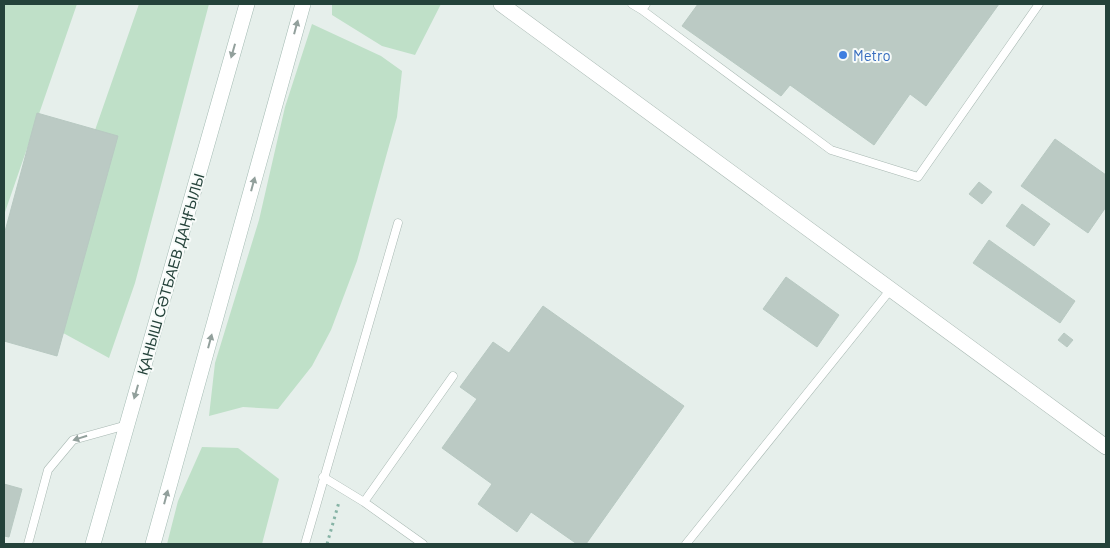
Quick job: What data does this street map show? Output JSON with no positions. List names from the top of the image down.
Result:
{
  "streets": {
    "main road": ["ҚАНЫШ СӘТБАЕВ ДАҢҒЫЛЫ"]
  },
  "places": ["Metro"]
}
